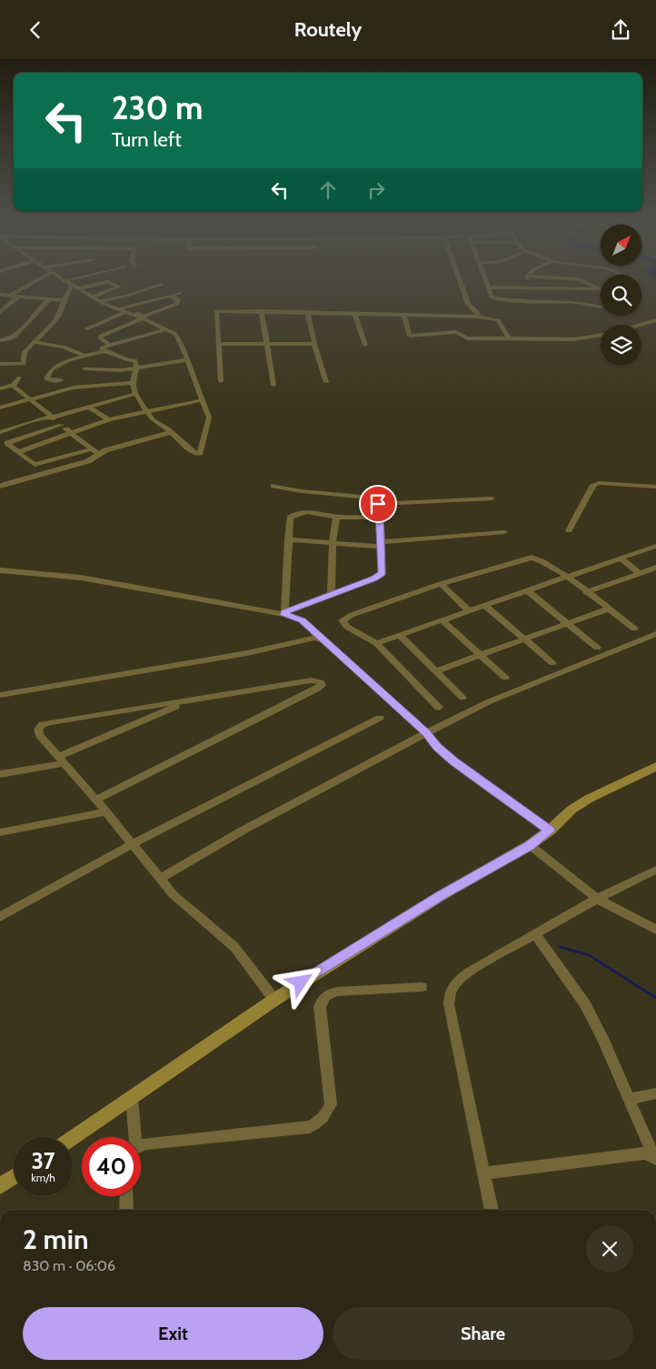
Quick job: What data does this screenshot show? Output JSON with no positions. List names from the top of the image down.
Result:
{
  "north": "top right",
  "page": {
    "header": "Routely",
    "turn": ["230 m", "Turn left"],
    "speed": "37 km/h",
    "limit": "40",
    "heading": ["2 min", "830 m · 06:06"],
    "buttons": ["Exit", "Share"]
  }
}
